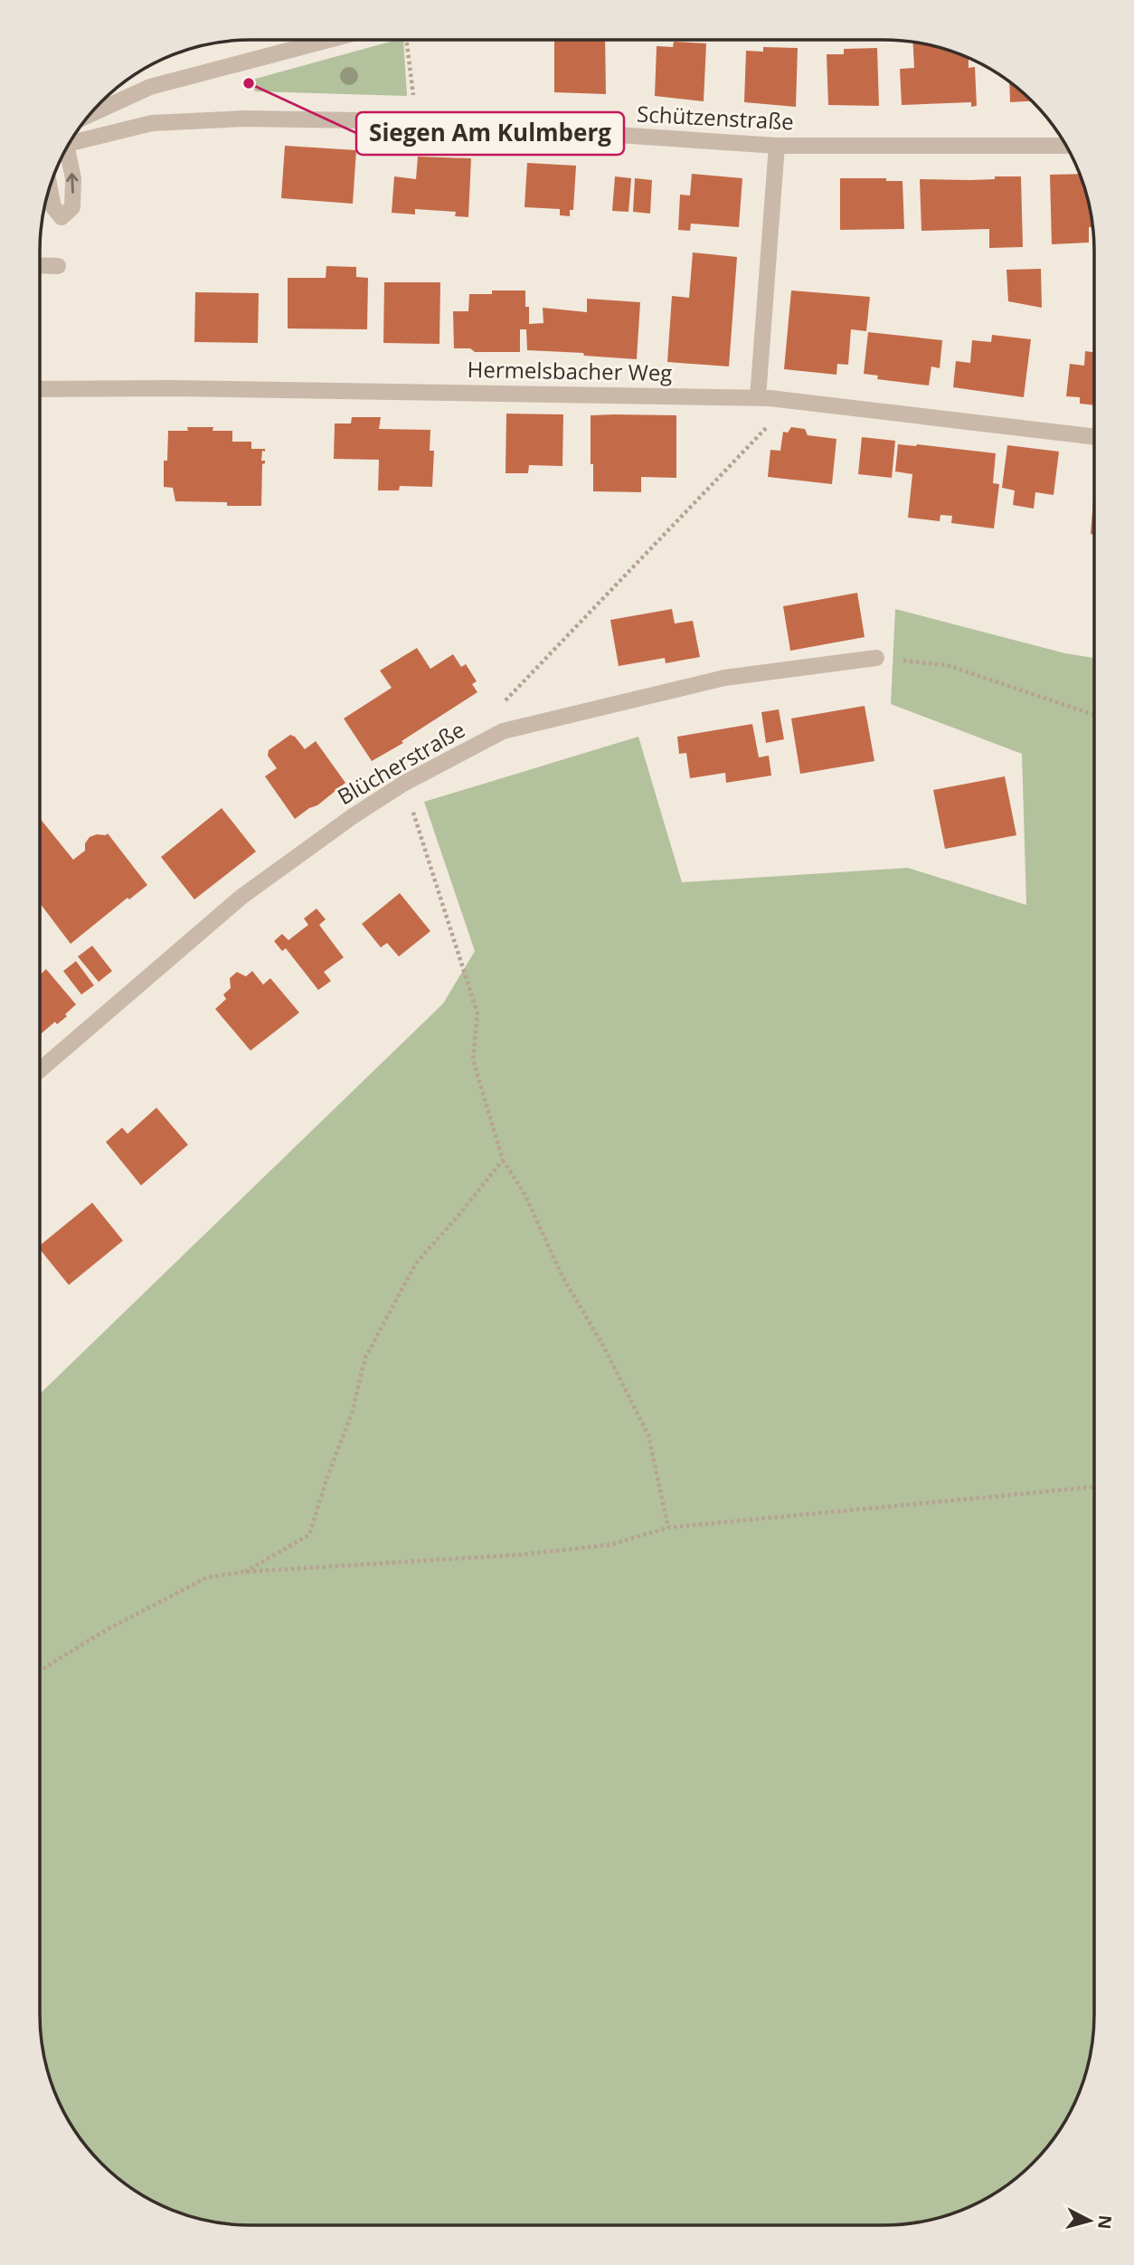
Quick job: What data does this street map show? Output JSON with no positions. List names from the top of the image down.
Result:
{
  "streets": {
    "street": ["Schützenstraße", "Hermelsbacher Weg", "Blücherstraße"]
  },
  "places": ["Siegen Am Kulmberg"],
  "north": "right"
}
